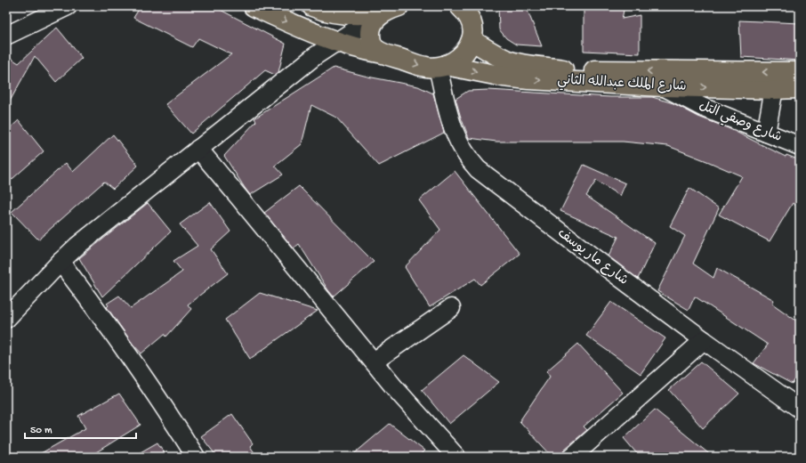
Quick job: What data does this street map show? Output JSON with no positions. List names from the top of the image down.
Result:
{
  "streets": {
    "main road": ["شارع الملك عبدالله الثاني"],
    "street": ["شارع وصفي التل", "شارع مار يوسف"]
  },
  "crossings": [
    ["شارع الملك عبدالله الثاني", "شارع وصفي التل"],
    ["شارع الملك عبدالله الثاني", "شارع مار يوسف"]
  ],
  "scale_bar": "50 m"
}
